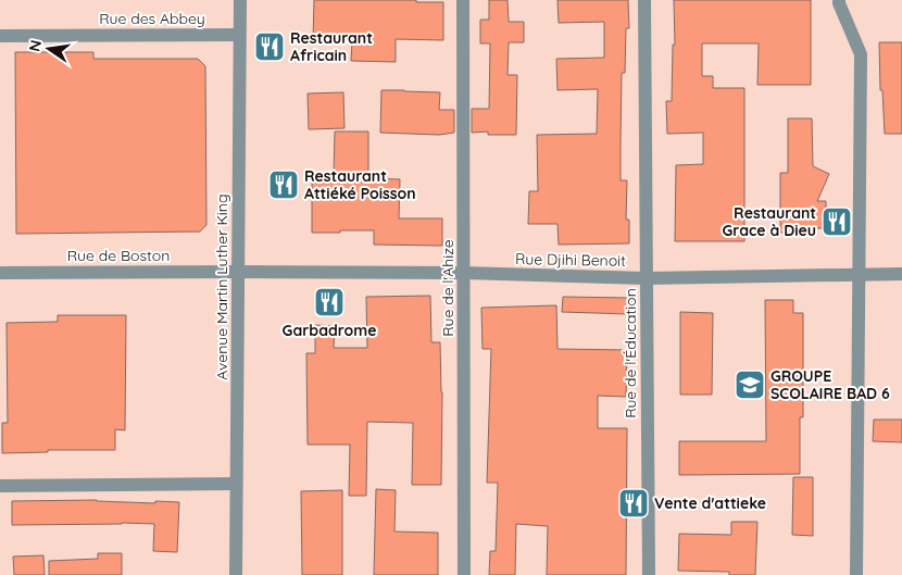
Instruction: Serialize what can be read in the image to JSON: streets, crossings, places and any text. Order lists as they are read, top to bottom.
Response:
{
  "streets": {
    "street": [
      "Rue des Abbey",
      "Rue de Boston",
      "Rue Djihi Benoit",
      "Avenue Martin Luther King",
      "Rue de l'Ahize",
      "Rue de l'Éducation"
    ]
  },
  "crossings": [
    ["Rue des Abbey", "Avenue Martin Luther King"],
    ["Rue de Boston", "Rue Djihi Benoit"],
    ["Rue de Boston", "Avenue Martin Luther King"],
    ["Rue Djihi Benoit", "Avenue Martin Luther King"],
    ["Rue Djihi Benoit", "Rue de l'Ahize"],
    ["Rue Djihi Benoit", "Rue de l'Éducation"]
  ],
  "places": {
    "restaurant": [
      "Restaurant Africain",
      "Restaurant Attiéké Poisson",
      "Restaurant Grace à Dieu",
      "Garbadrome",
      "Vente d'attieke"
    ],
    "school or university": ["GROUPE SCOLAIRE BAD 6"]
  },
  "north": "left"
}
